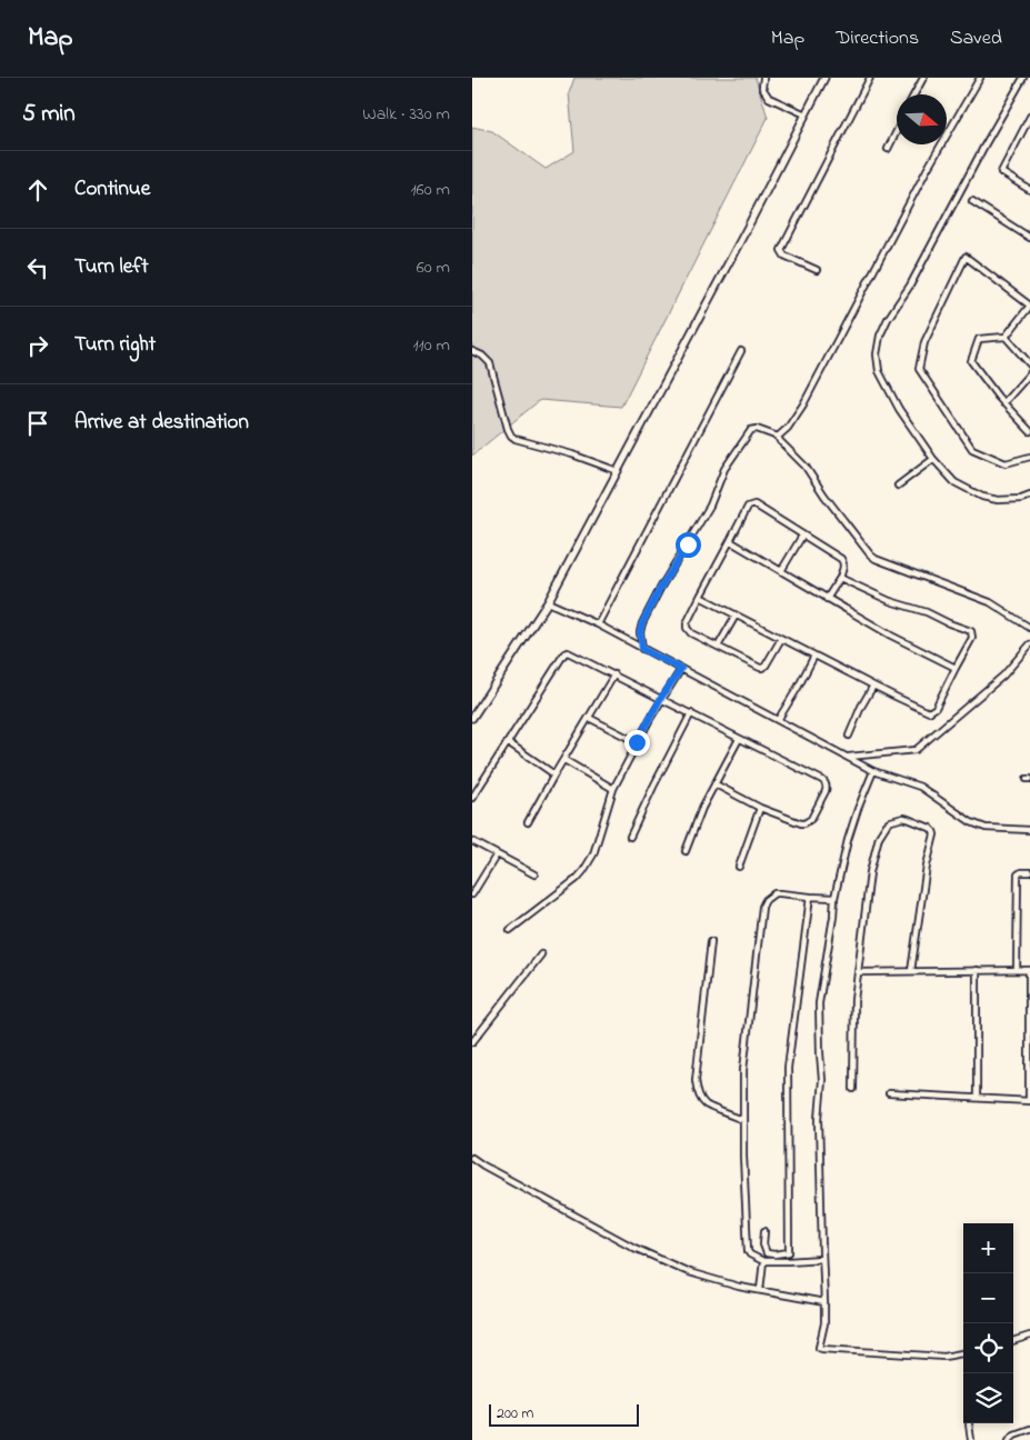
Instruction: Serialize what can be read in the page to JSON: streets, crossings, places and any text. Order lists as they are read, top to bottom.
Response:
{
  "scale_bar": "200 m",
  "north": "right",
  "page": {
    "header": "Map",
    "nav": ["Map", "Directions", "Saved"],
    "heading": ["5 min", "Walk · 330 m"],
    "list": [
      ["Continue", "160 m"],
      ["Turn left", "60 m"],
      ["Turn right", "110 m"],
      "Arrive at destination"
    ],
    "map_buttons": ["+", "−"],
    "scale": "200 m"
  }
}
